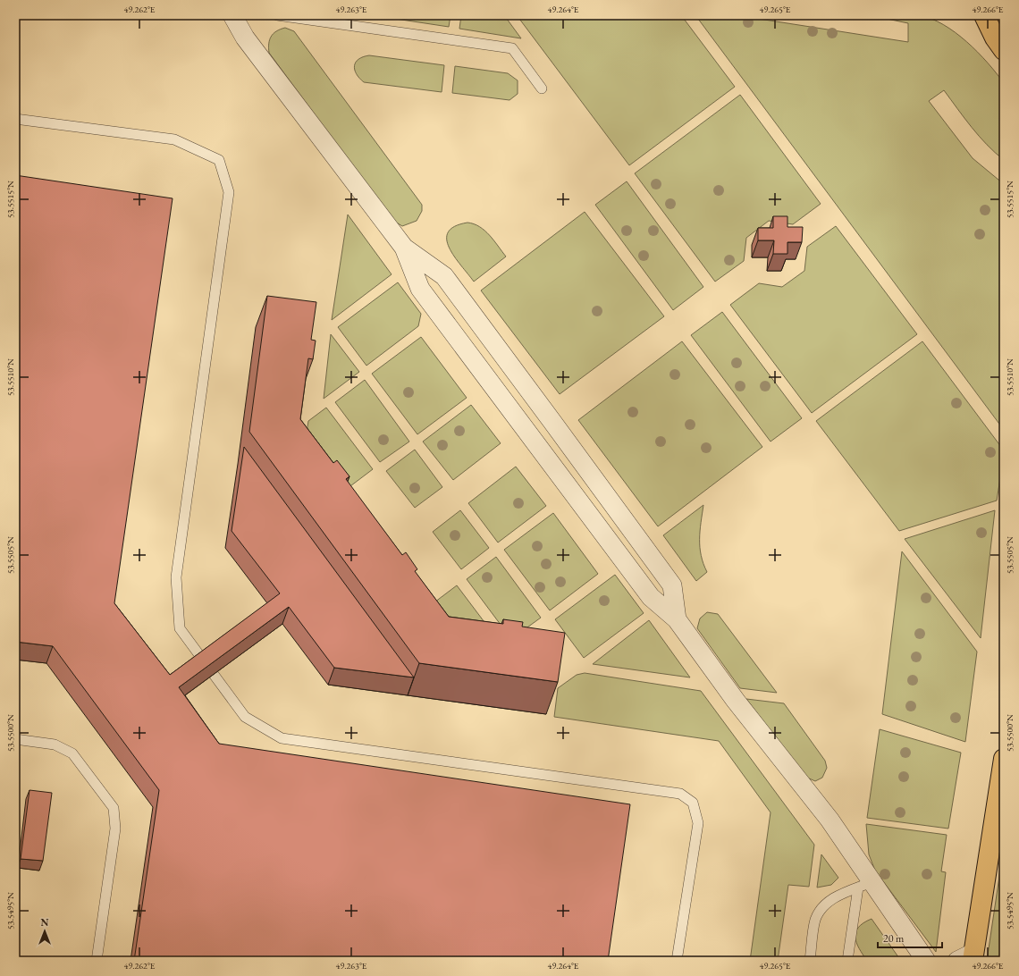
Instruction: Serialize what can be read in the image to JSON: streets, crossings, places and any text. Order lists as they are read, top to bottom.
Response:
{
  "scale_bar": "20 m",
  "north": "top",
  "coordinates": [
    "49.262°E",
    "49.263°E",
    "49.264°E",
    "49.265°E",
    "49.266°E",
    "53.5515°N",
    "53.5510°N",
    "53.5505°N",
    "53.5500°N",
    "53.5495°N"
  ]
}
